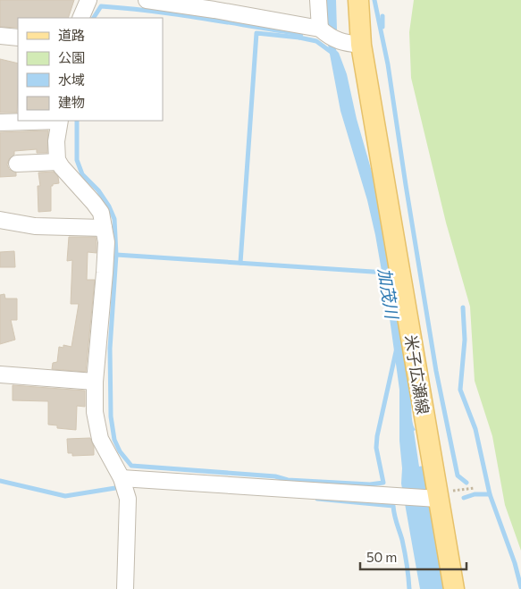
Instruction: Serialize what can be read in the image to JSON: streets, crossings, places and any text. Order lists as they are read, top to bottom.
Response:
{
  "streets": {
    "main road": ["米子広瀬線"]
  },
  "water": ["加茂川"],
  "legend": [
    "道路",
    "公園",
    "水域",
    "建物"
  ],
  "scale_bar": "50 m"
}
